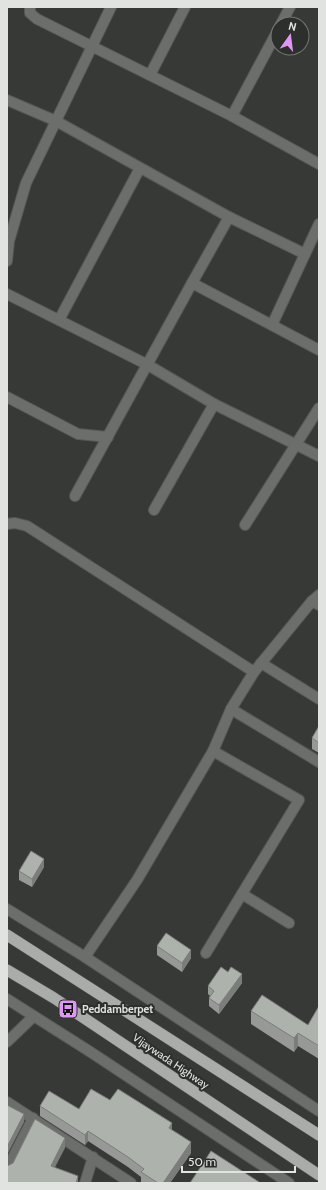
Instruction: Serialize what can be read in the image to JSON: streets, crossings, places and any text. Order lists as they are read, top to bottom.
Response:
{
  "streets": {
    "highway": ["Vijaywada Highway"]
  },
  "places": {
    "bus stop": ["Peddamberpet"]
  },
  "scale_bar": "50 m",
  "north": "top"
}
